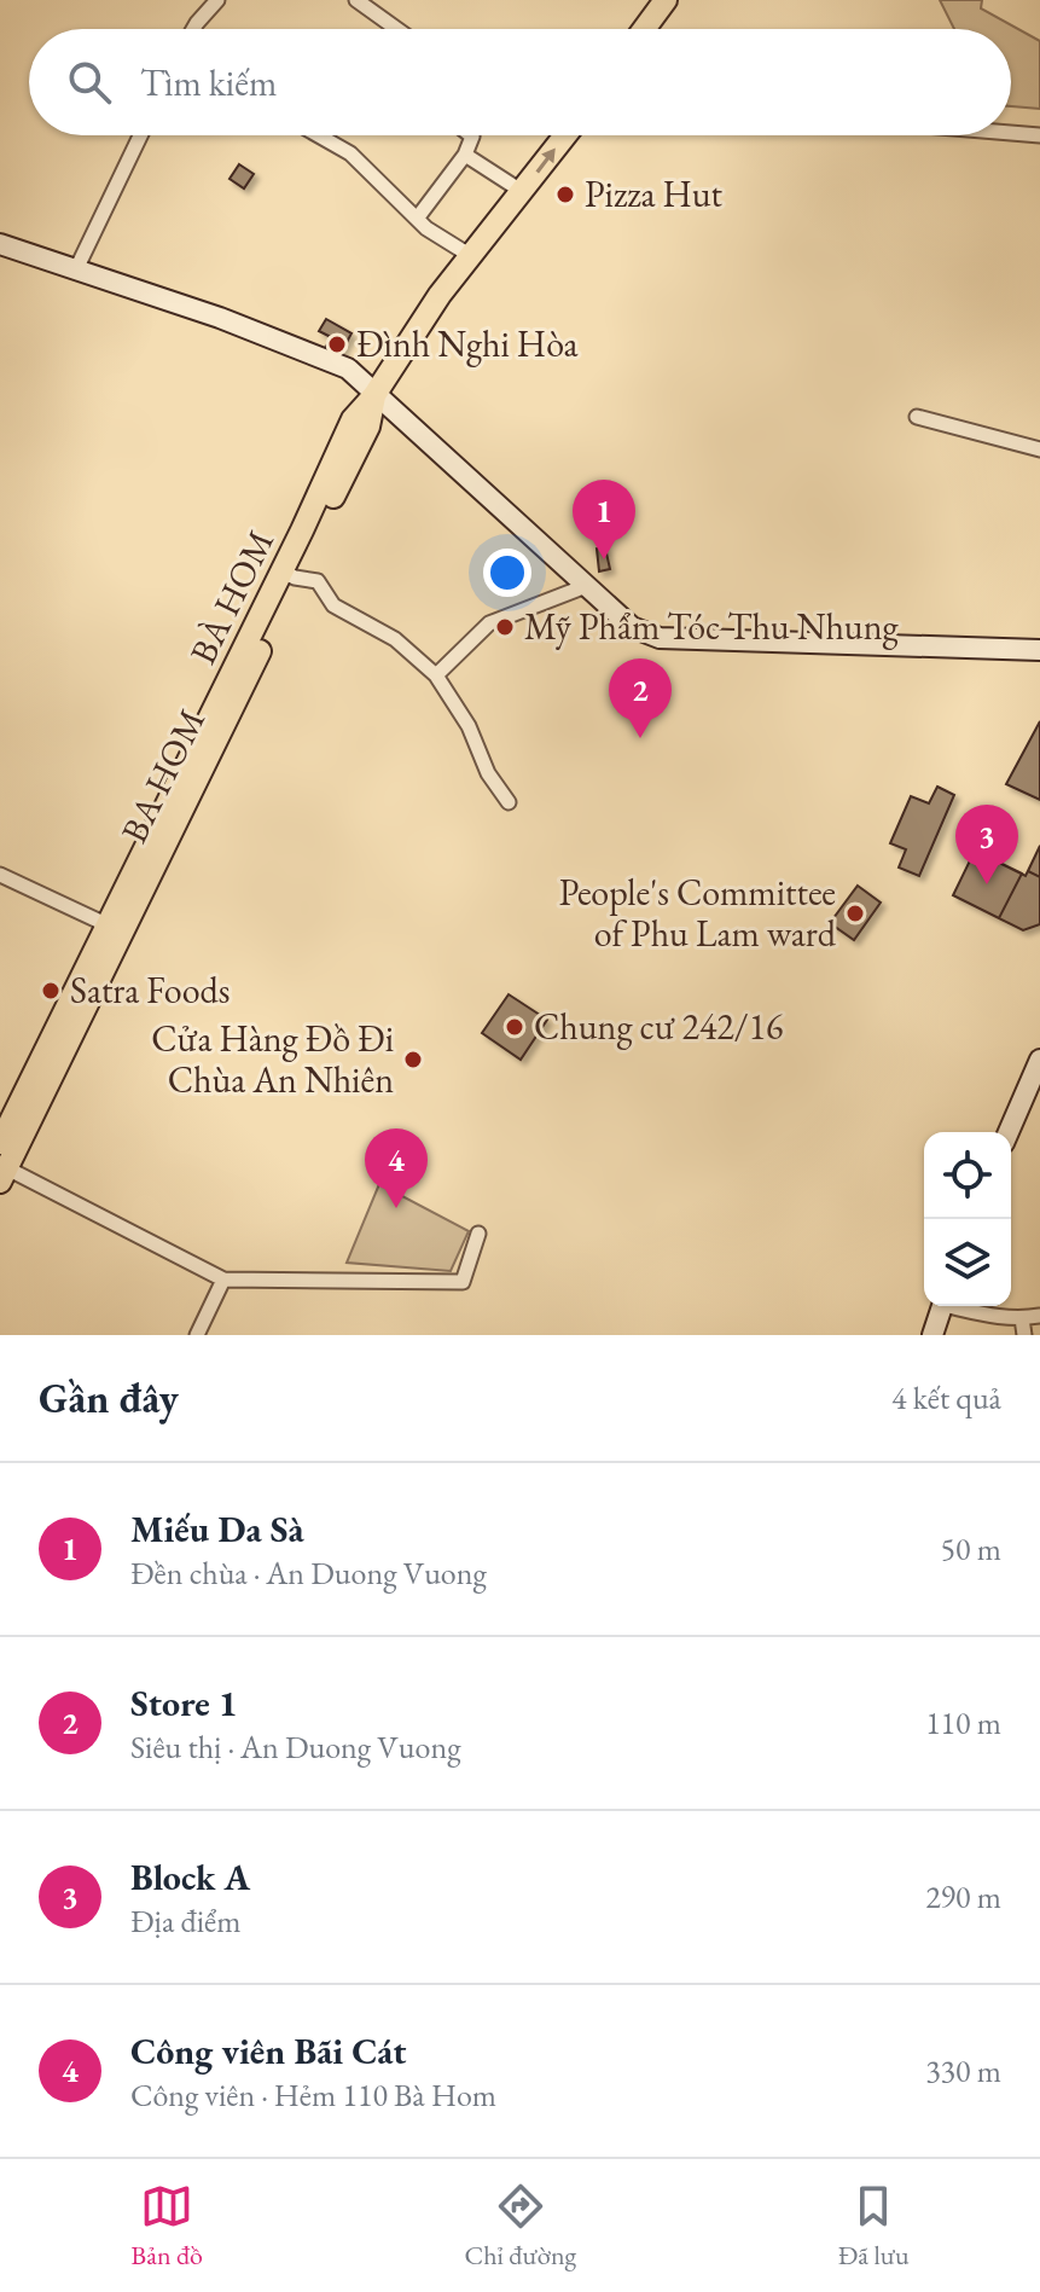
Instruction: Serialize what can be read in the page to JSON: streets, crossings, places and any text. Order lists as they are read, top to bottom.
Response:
{
  "streets": {
    "main road": ["BA HOM"]
  },
  "places": [
    "Pizza Hut",
    "Đình Nghi Hòa",
    "Mỹ Phẩm Tóc Thu Nhung",
    "People's Committee of Phu Lam ward",
    "Satra Foods",
    "Chung cư 242/16",
    "Cửa Hàng Đồ Đi Chùa An Nhiên"
  ],
  "page": {
    "search": "Tìm kiếm",
    "pins": [
      "1",
      "2",
      "3",
      "4"
    ],
    "heading": ["Gần đây", "4 kết quả"],
    "list": [
      {
        "mark": "1",
        "name": "Miếu Da Sà",
        "note": "Đền chùa · An Duong Vuong",
        "value": "50 m"
      },
      {
        "mark": "2",
        "name": "Store 1",
        "note": "Siêu thị · An Duong Vuong",
        "value": "110 m"
      },
      {
        "mark": "3",
        "name": "Block A",
        "note": "Địa điểm",
        "value": "290 m"
      },
      {
        "mark": "4",
        "name": "Công viên Bãi Cát",
        "note": "Công viên · Hẻm 110 Bà Hom",
        "value": "330 m"
      }
    ],
    "nav": ["Bản đồ", "Chỉ đường", "Đã lưu"]
  }
}
